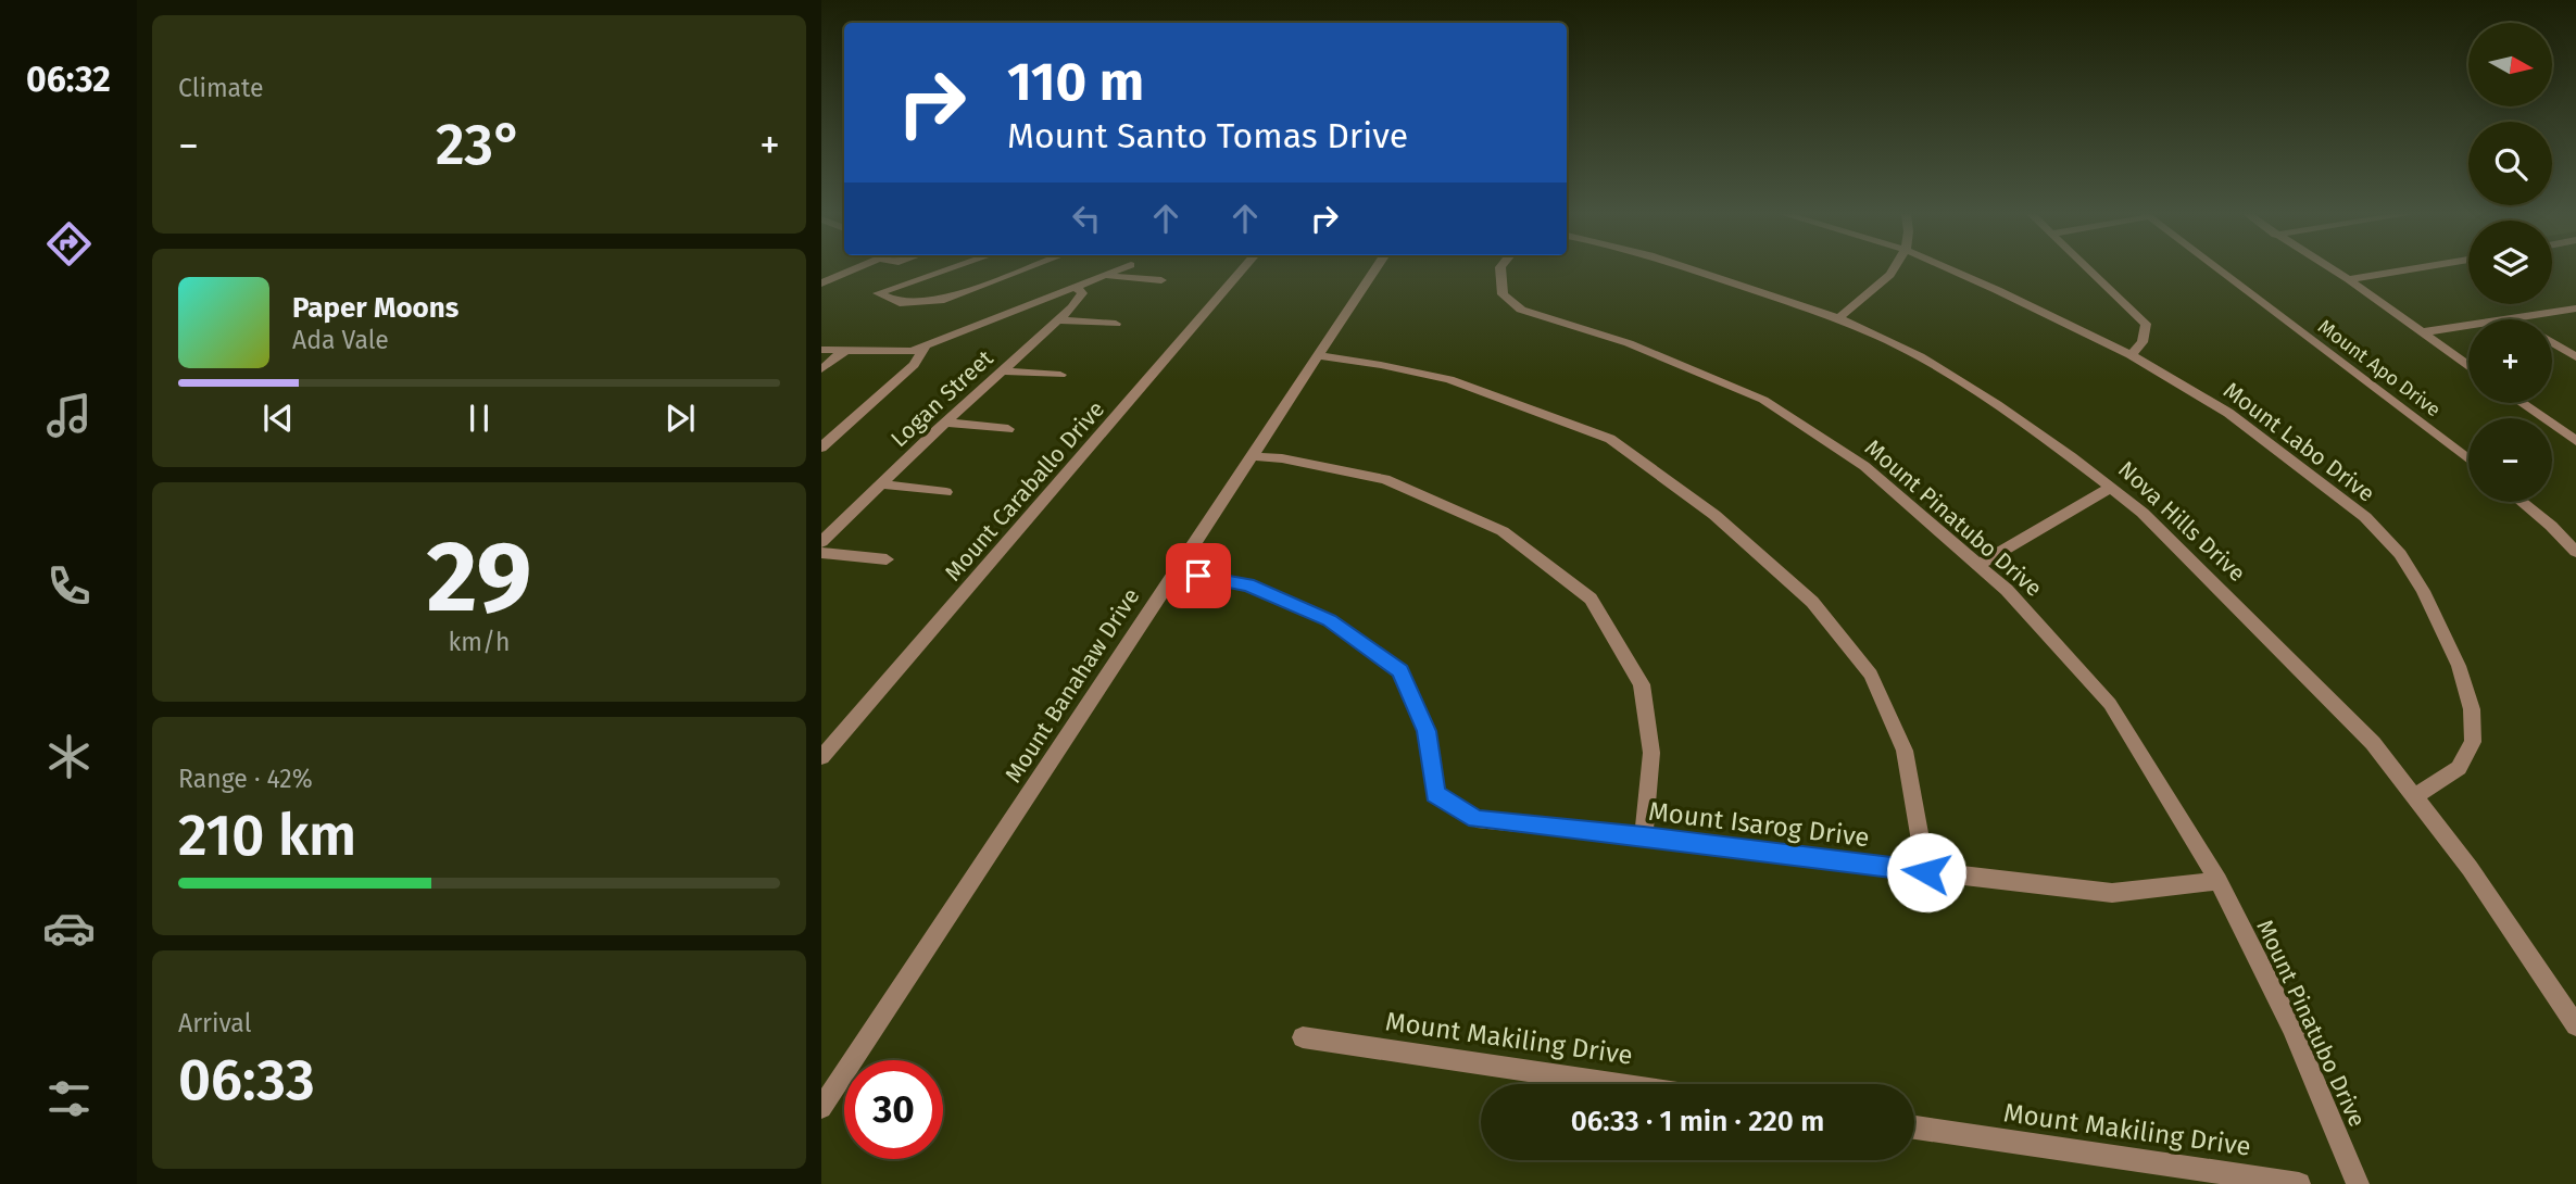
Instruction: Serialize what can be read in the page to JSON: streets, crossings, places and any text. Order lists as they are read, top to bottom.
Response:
{
  "streets": {
    "street": [
      "Mount Apo Drive",
      "Logan Street",
      "Mount Labo Drive",
      "Mount Caraballo Drive",
      "Mount Pinatubo Drive",
      "Nova Hills Drive",
      "Mount Banahaw Drive",
      "Mount Isarog Drive",
      "Mount Makiling Drive"
    ]
  },
  "crossings": [
    ["Mount Labo Drive", "Nova Hills Drive"],
    ["Mount Pinatubo Drive", "Mount Isarog Drive"],
    ["Mount Banahaw Drive", "Mount Isarog Drive"]
  ],
  "north": "right",
  "page": {
    "tabs": "06:32",
    "tile": [
      "Climate",
      ["29", "km/h"],
      ["Range · 42%", "210 km"],
      ["Arrival", "06:33"]
    ],
    "map_buttons": ["+", "−"],
    "turn": ["110 m", "Mount Santo Tomas Drive"],
    "heat": ["−", "23°", "+"],
    "song": ["Paper Moons", "Ada Vale"],
    "limit": "30",
    "trip": "06:33 · 1 min · 220 m"
  }
}
